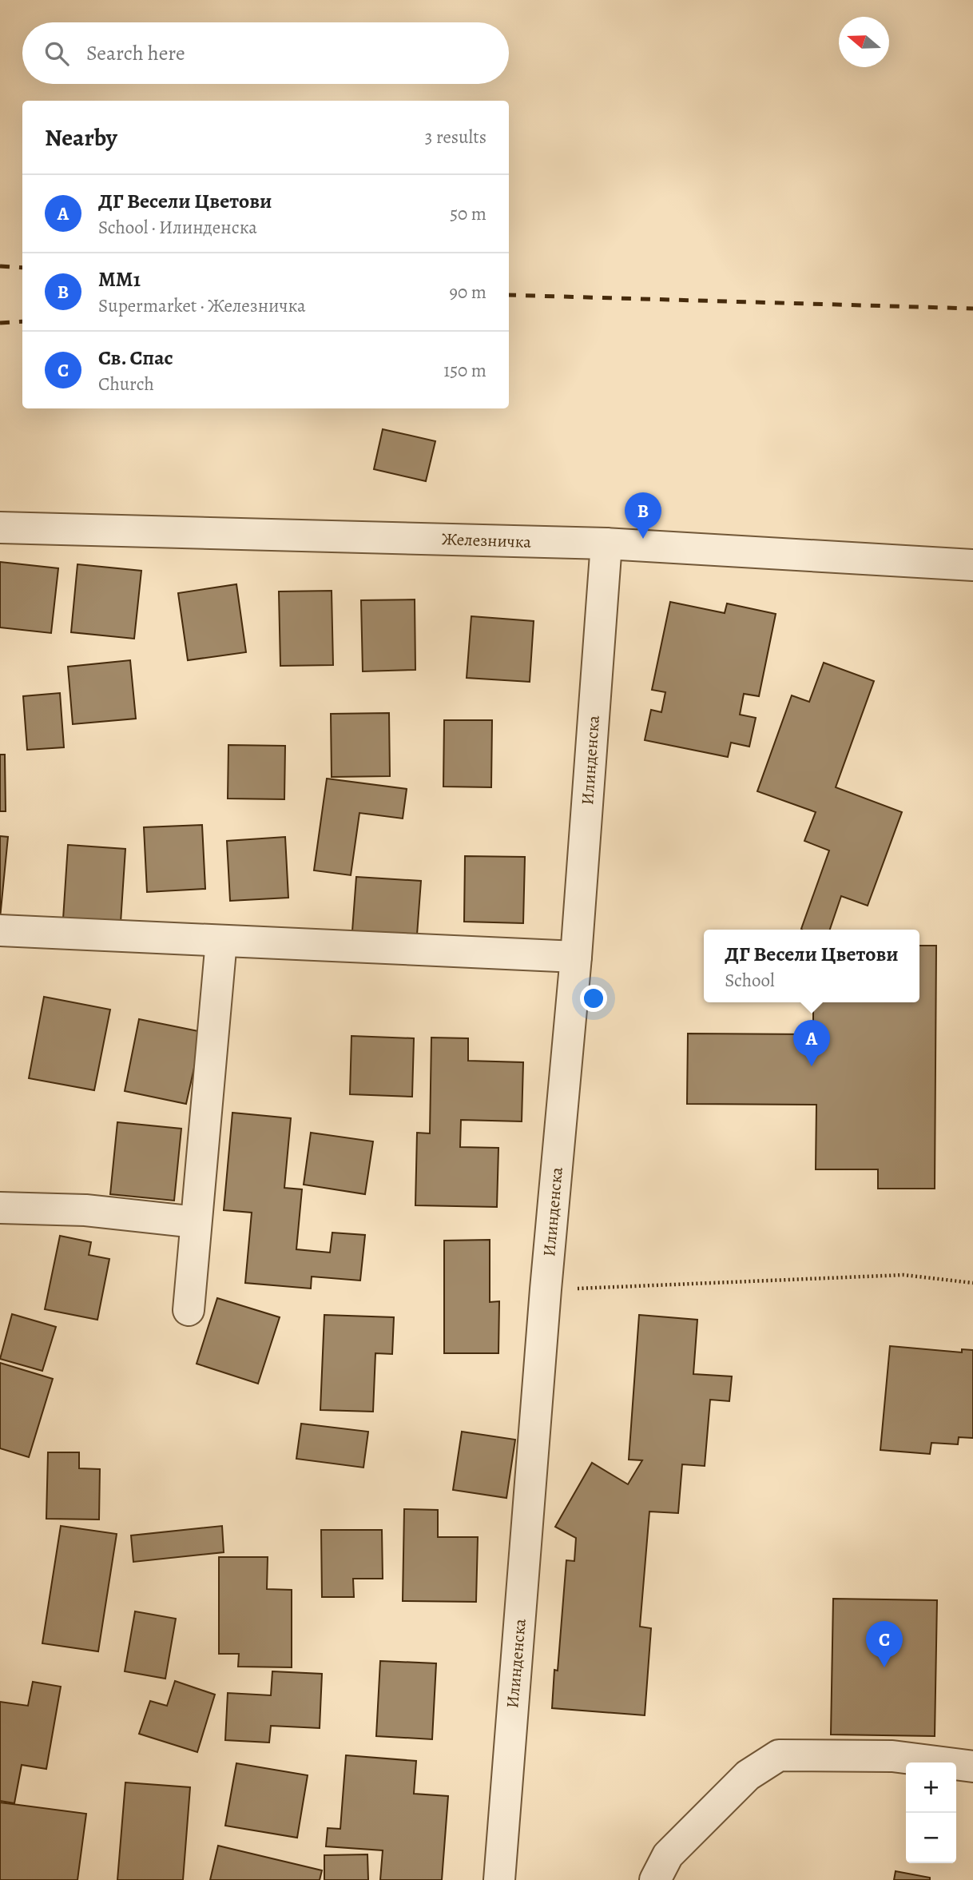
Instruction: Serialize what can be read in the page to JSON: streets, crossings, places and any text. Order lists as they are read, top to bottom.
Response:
{
  "streets": {
    "street": ["Железничка", "Илинденска"]
  },
  "crossings": [
    ["Железничка", "Илинденска"]
  ],
  "north": "left",
  "page": {
    "search": "Search here",
    "heading": ["Nearby", "3 results"],
    "list": [
      {
        "mark": "A",
        "name": "ДГ Весели Цветови",
        "note": "School · Илинденска",
        "value": "50 m"
      },
      {
        "mark": "B",
        "name": "MM1",
        "note": "Supermarket · Железничка",
        "value": "90 m"
      },
      {
        "mark": "C",
        "name": "Св. Спас",
        "note": "Church",
        "value": "150 m"
      }
    ],
    "pins": ["B", "A", "C"],
    "popup": ["ДГ Весели Цветови", "School"],
    "map_buttons": ["+", "−"]
  }
}
